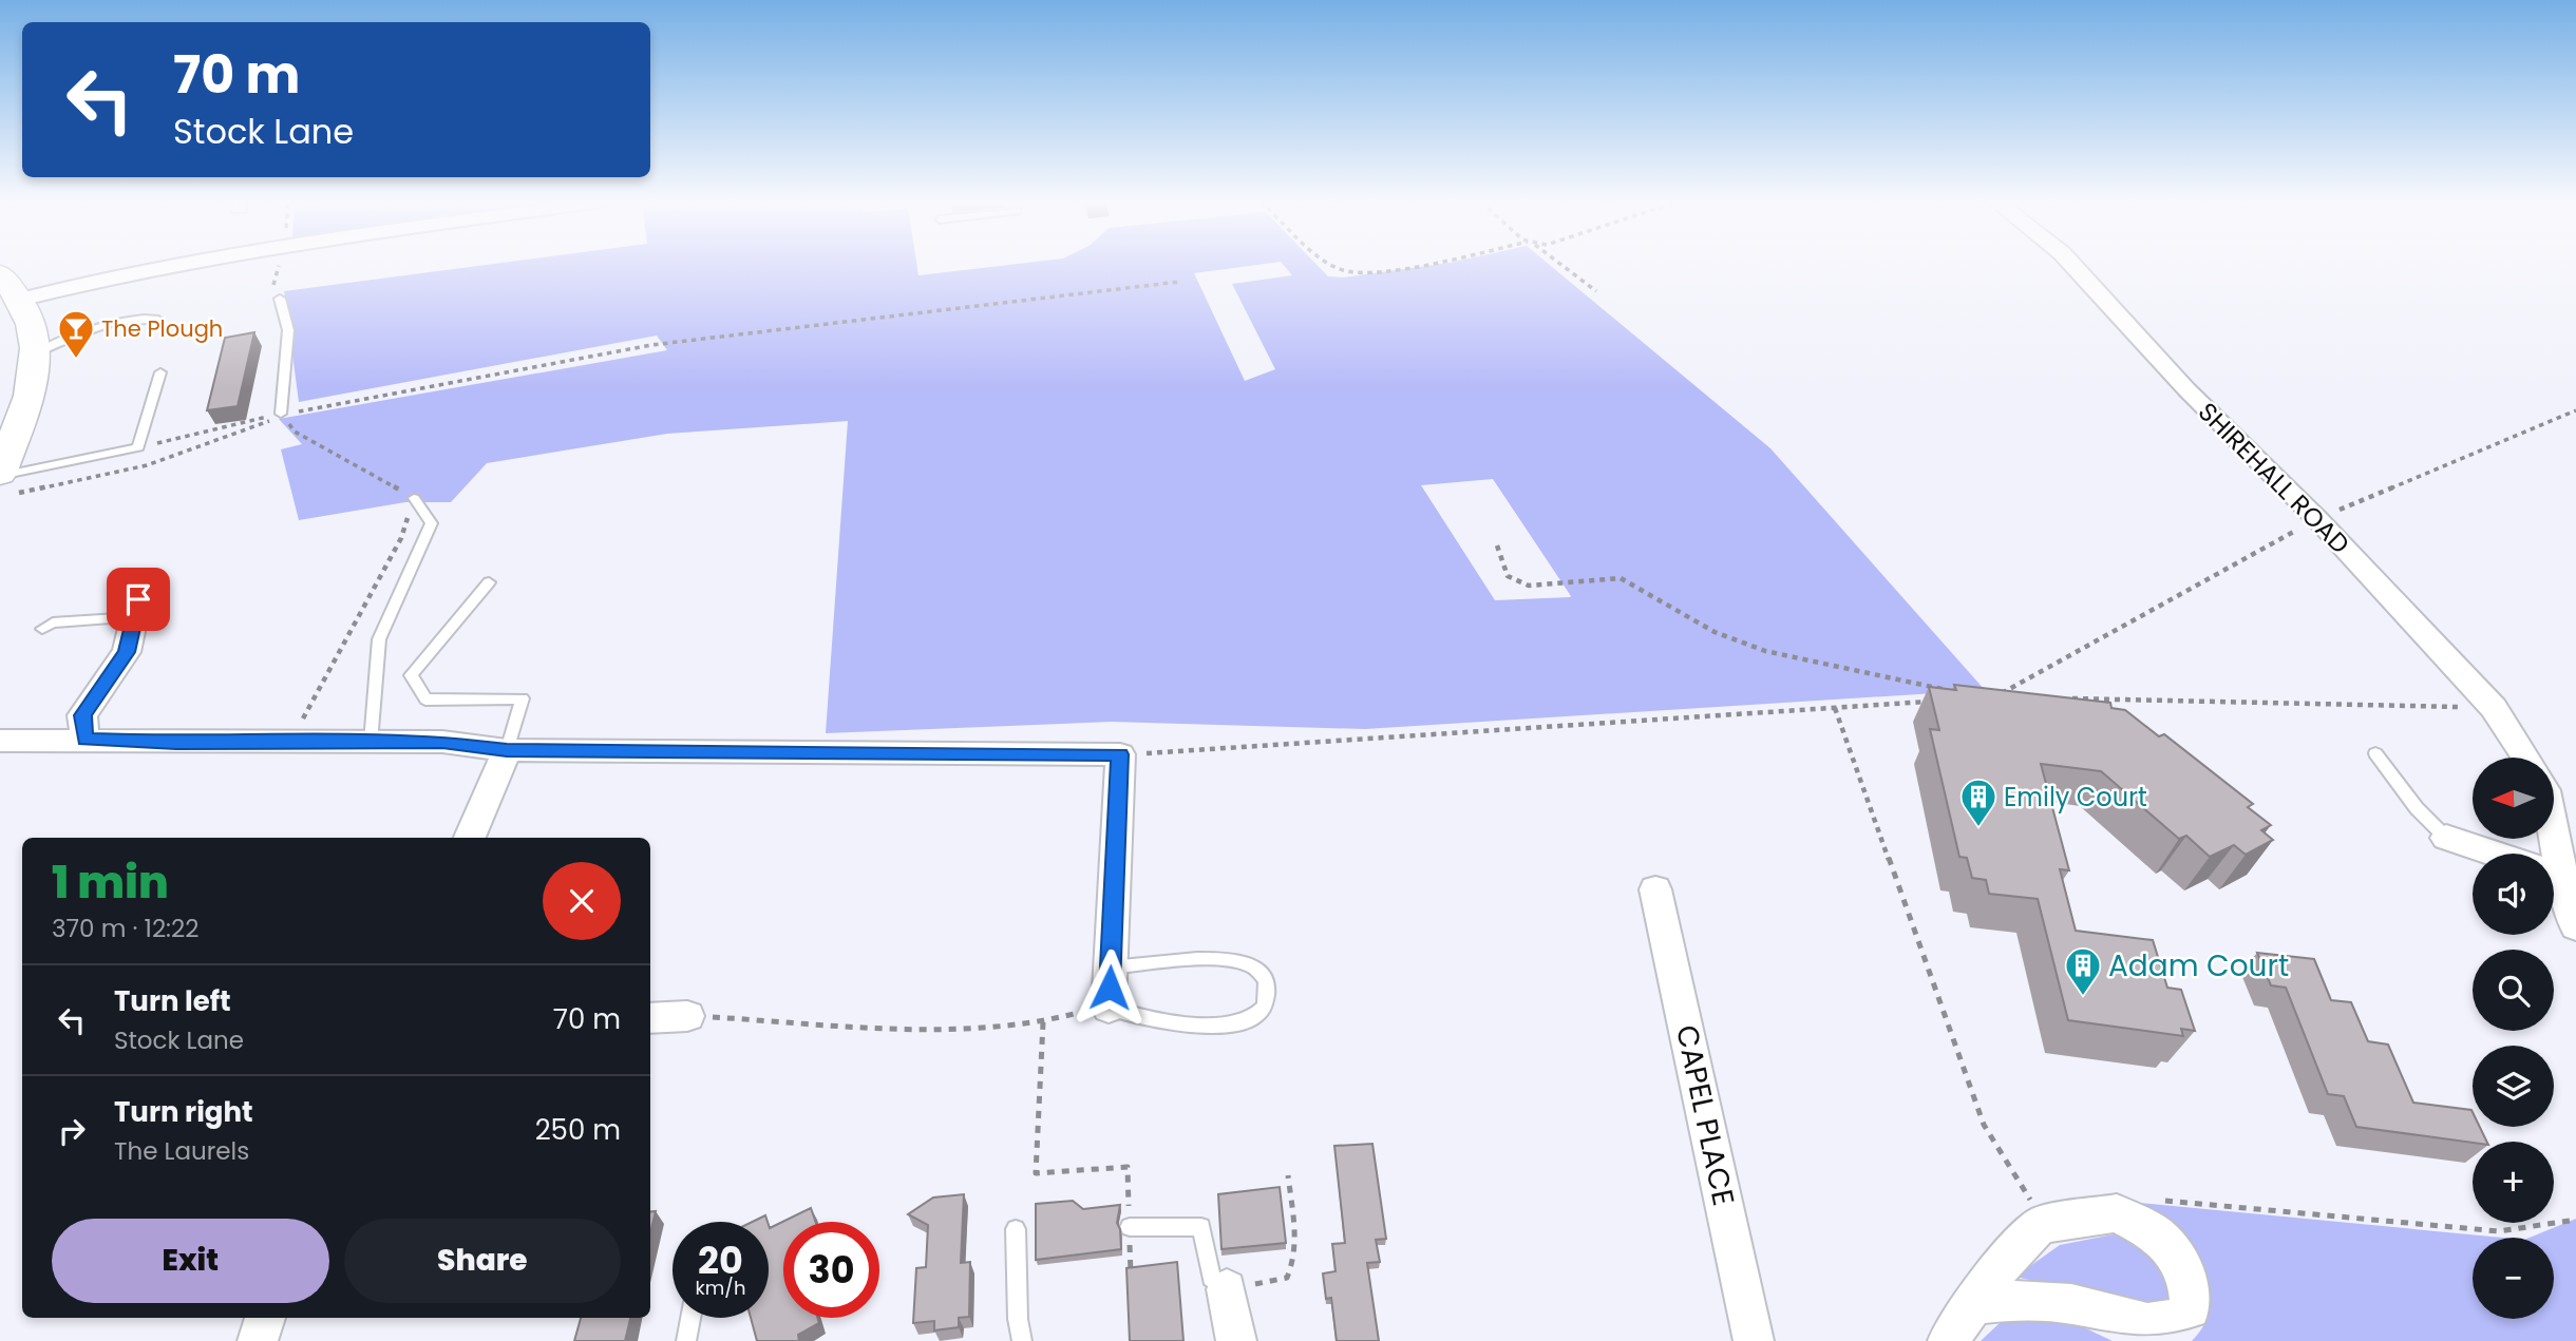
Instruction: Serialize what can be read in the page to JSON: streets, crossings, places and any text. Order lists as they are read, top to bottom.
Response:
{
  "streets": {
    "street": ["SHIREHALL ROAD", "CAPEL PLACE"]
  },
  "places": {
    "bar": ["The Plough"],
    "building": ["Emily Court", "Adam Court"]
  },
  "north": "left",
  "page": {
    "turn": ["70 m", "Stock Lane"],
    "map_buttons": ["+", "−"],
    "heading": ["1 min", "370 m · 12:22"],
    "list": [
      {
        "name": "Turn left",
        "note": "Stock Lane",
        "value": "70 m"
      },
      {
        "name": "Turn right",
        "note": "The Laurels",
        "value": "250 m"
      }
    ],
    "buttons": ["Exit", "Share"],
    "speed": "20 km/h",
    "limit": "30"
  }
}
